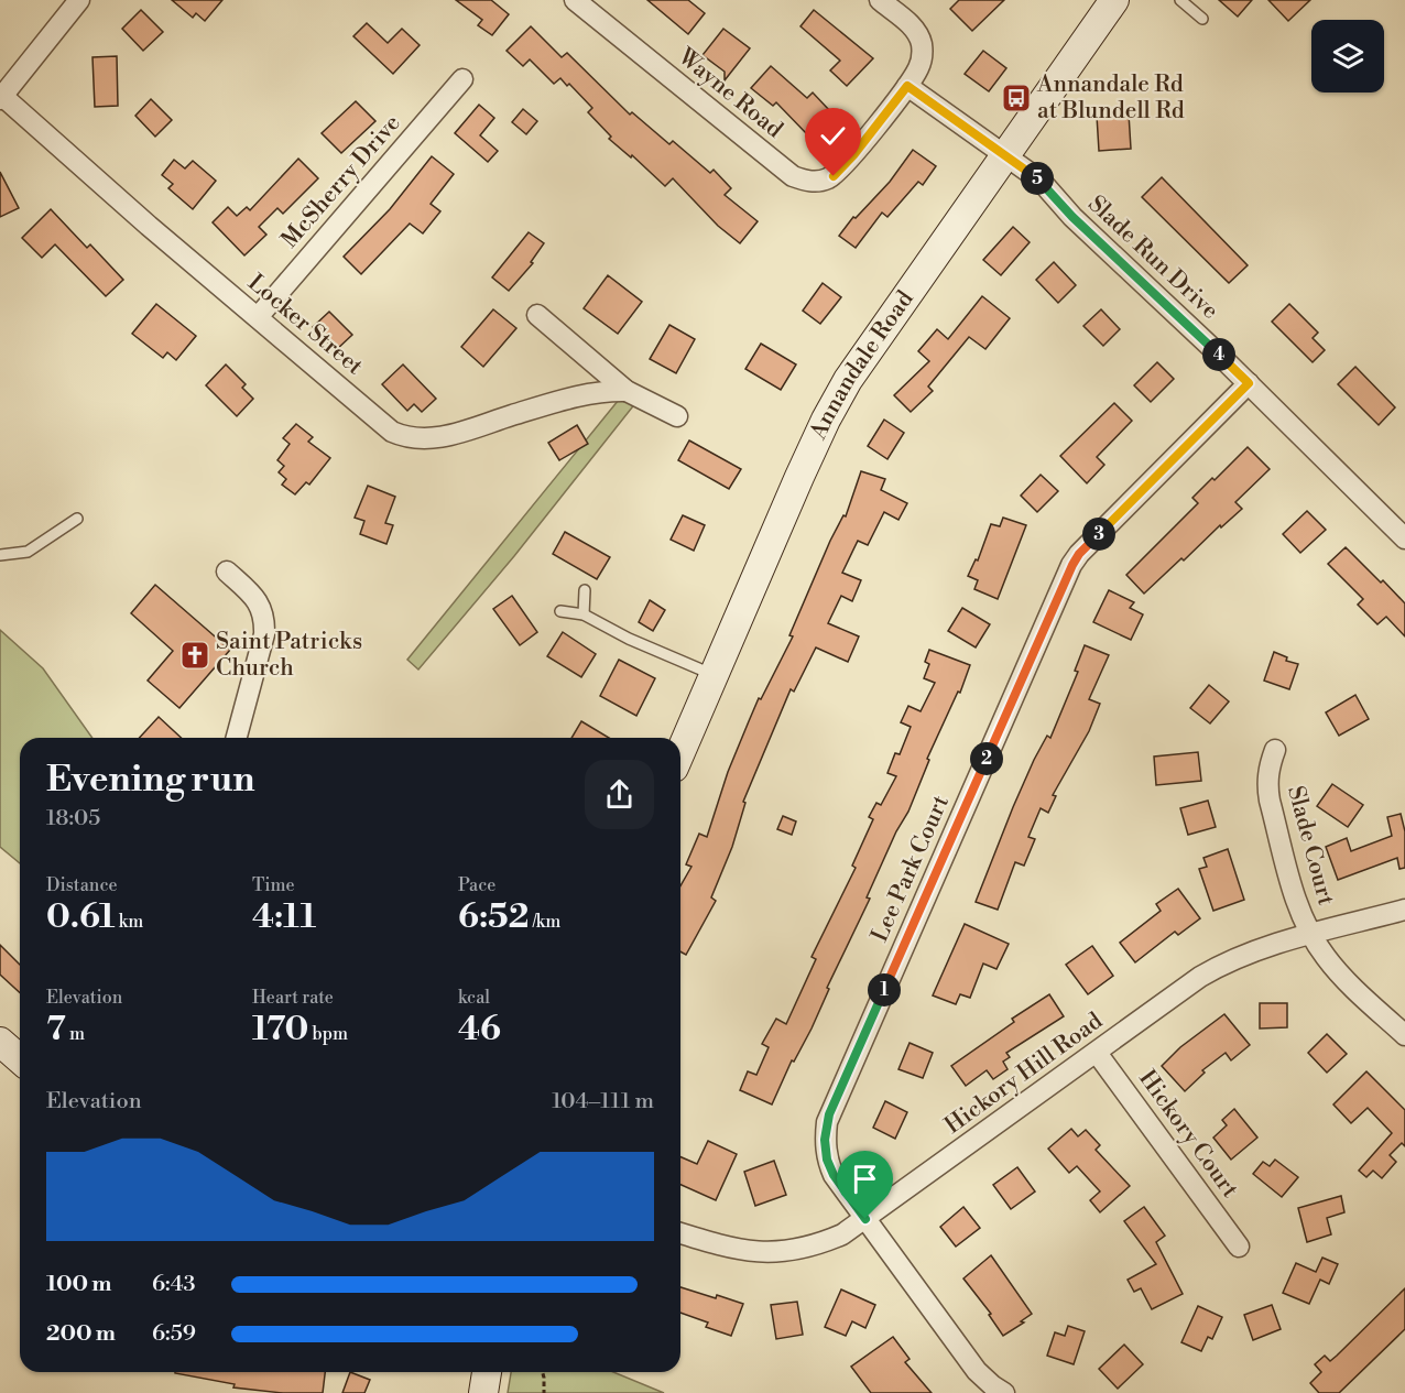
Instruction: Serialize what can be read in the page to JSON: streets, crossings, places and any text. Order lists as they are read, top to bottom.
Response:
{
  "streets": {
    "main road": ["Annandale Road"],
    "street": [
      "Wayne Road",
      "McSherry Drive",
      "Slade Run Drive",
      "Locker Street",
      "Slade Court",
      "Lee Park Court",
      "Hickory Hill Road",
      "Hickory Court"
    ]
  },
  "crossings": [
    ["Wayne Road", "Slade Run Drive"],
    ["McSherry Drive", "Locker Street"],
    ["Slade Run Drive", "Annandale Road"],
    ["Slade Run Drive", "Lee Park Court"],
    ["Slade Court", "Hickory Hill Road"],
    ["Lee Park Court", "Hickory Hill Road"],
    ["Hickory Hill Road", "Hickory Court"]
  ],
  "places": {
    "bus stop": ["Annandale Rd at Blundell Rd"],
    "church": ["Saint Patricks Church"]
  },
  "page": {
    "pins": [
      "5",
      "4",
      "3",
      "2",
      "1"
    ],
    "heading": ["Evening run", "18:05"],
    "stats": [
      ["Distance", "0.61 km"],
      ["Time", "4:11"],
      ["Pace", "6:52 /km"],
      ["Elevation", "7 m"],
      ["Heart rate", "170 bpm"],
      ["kcal", "46"]
    ],
    "chart": ["Elevation", "104–111 m"],
    "list": [
      {
        "name": "100 m",
        "note": "6:43"
      },
      {
        "name": "200 m",
        "note": "6:59"
      }
    ]
  }
}
